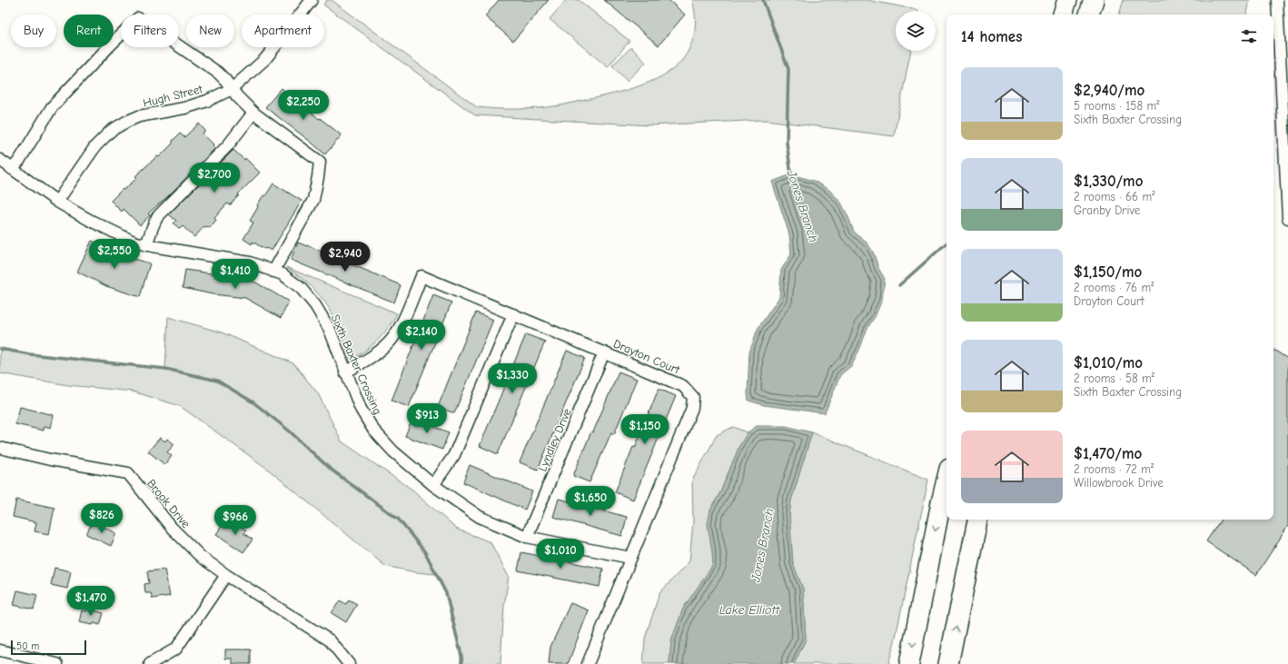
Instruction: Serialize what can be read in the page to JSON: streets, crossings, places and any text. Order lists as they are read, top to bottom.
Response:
{
  "streets": {
    "street": [
      "Hugh Street",
      "Drayton Court",
      "Sixth Baxter Crossing",
      "Lyndley Drive",
      "Brook Drive"
    ]
  },
  "crossings": [
    ["Hugh Street", "Sixth Baxter Crossing"],
    ["Drayton Court", "Sixth Baxter Crossing"],
    ["Drayton Court", "Lyndley Drive"],
    ["Sixth Baxter Crossing", "Lyndley Drive"]
  ],
  "water": ["Jones Branch", "Lake Elliott"],
  "scale_bar": "50 m",
  "page": {
    "chip": [
      "Buy",
      "Rent",
      "Filters",
      "New",
      "Apartment"
    ],
    "heading": "14 homes",
    "list": [
      {
        "name": "$2,940/mo",
        "note": "5 rooms · 158 m² · Sixth Baxter Crossing"
      },
      {
        "name": "$1,330/mo",
        "note": "2 rooms · 66 m² · Granby Drive"
      },
      {
        "name": "$1,150/mo",
        "note": "2 rooms · 76 m² · Drayton Court"
      },
      {
        "name": "$1,010/mo",
        "note": "2 rooms · 58 m² · Sixth Baxter Crossing"
      },
      {
        "name": "$1,470/mo",
        "note": "2 rooms · 72 m² · Willowbrook Drive"
      }
    ],
    "price": [
      "$2,250",
      "$2,700",
      "$2,550",
      "$2,940",
      "$1,410",
      "$2,140",
      "$1,330",
      "$913",
      "$1,150",
      "$1,650",
      "$826",
      "$966",
      "$1,010",
      "$1,470"
    ],
    "scale": "50 m"
  }
}
